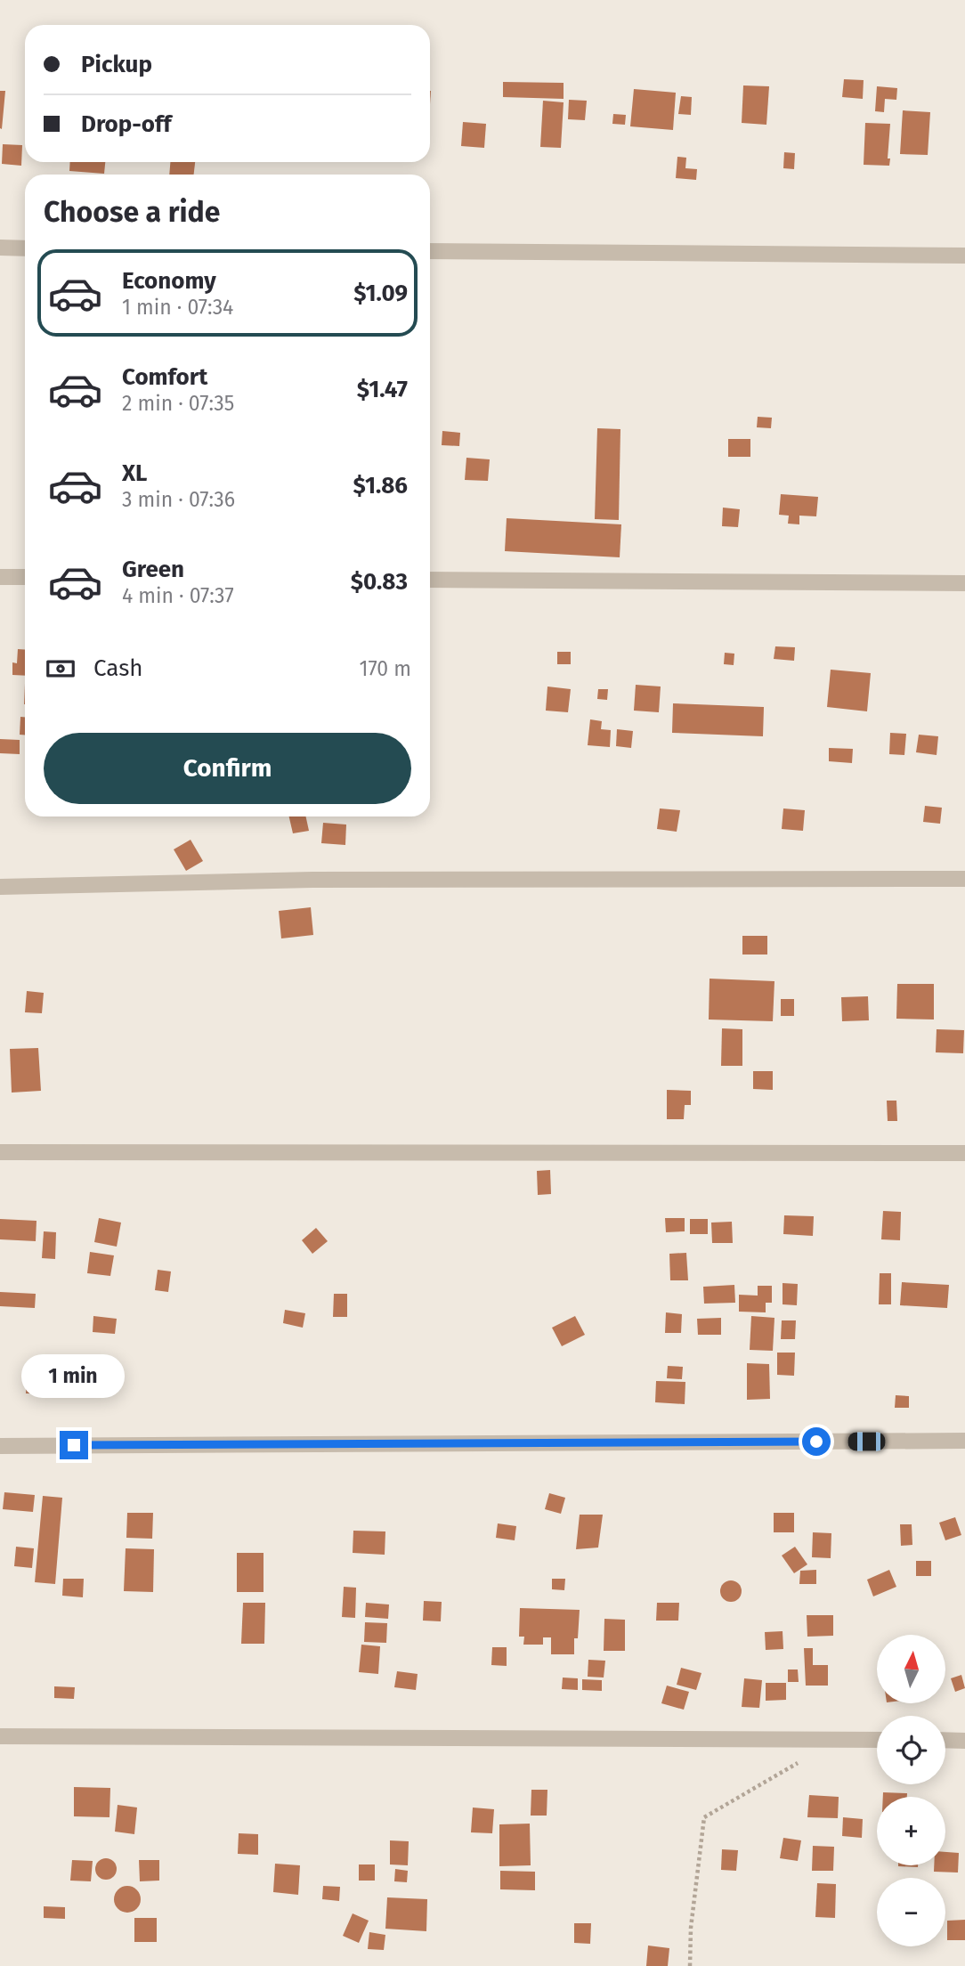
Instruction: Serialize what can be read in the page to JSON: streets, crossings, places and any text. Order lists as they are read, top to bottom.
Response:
{
  "north": "top",
  "page": {
    "banner": ["Pickup", "Drop-off"],
    "heading": "Choose a ride",
    "list": [
      {
        "name": "Economy",
        "note": "1 min · 07:34",
        "value": "$1.09"
      },
      {
        "name": "Comfort",
        "note": "2 min · 07:35",
        "value": "$1.47"
      },
      {
        "name": "XL",
        "note": "3 min · 07:36",
        "value": "$1.86"
      },
      {
        "name": "Green",
        "note": "4 min · 07:37",
        "value": "$0.83"
      }
    ],
    "pay": ["Cash", "170 m"],
    "buttons": "Confirm",
    "bubble": "1 min",
    "map_buttons": ["+", "−"]
  }
}
